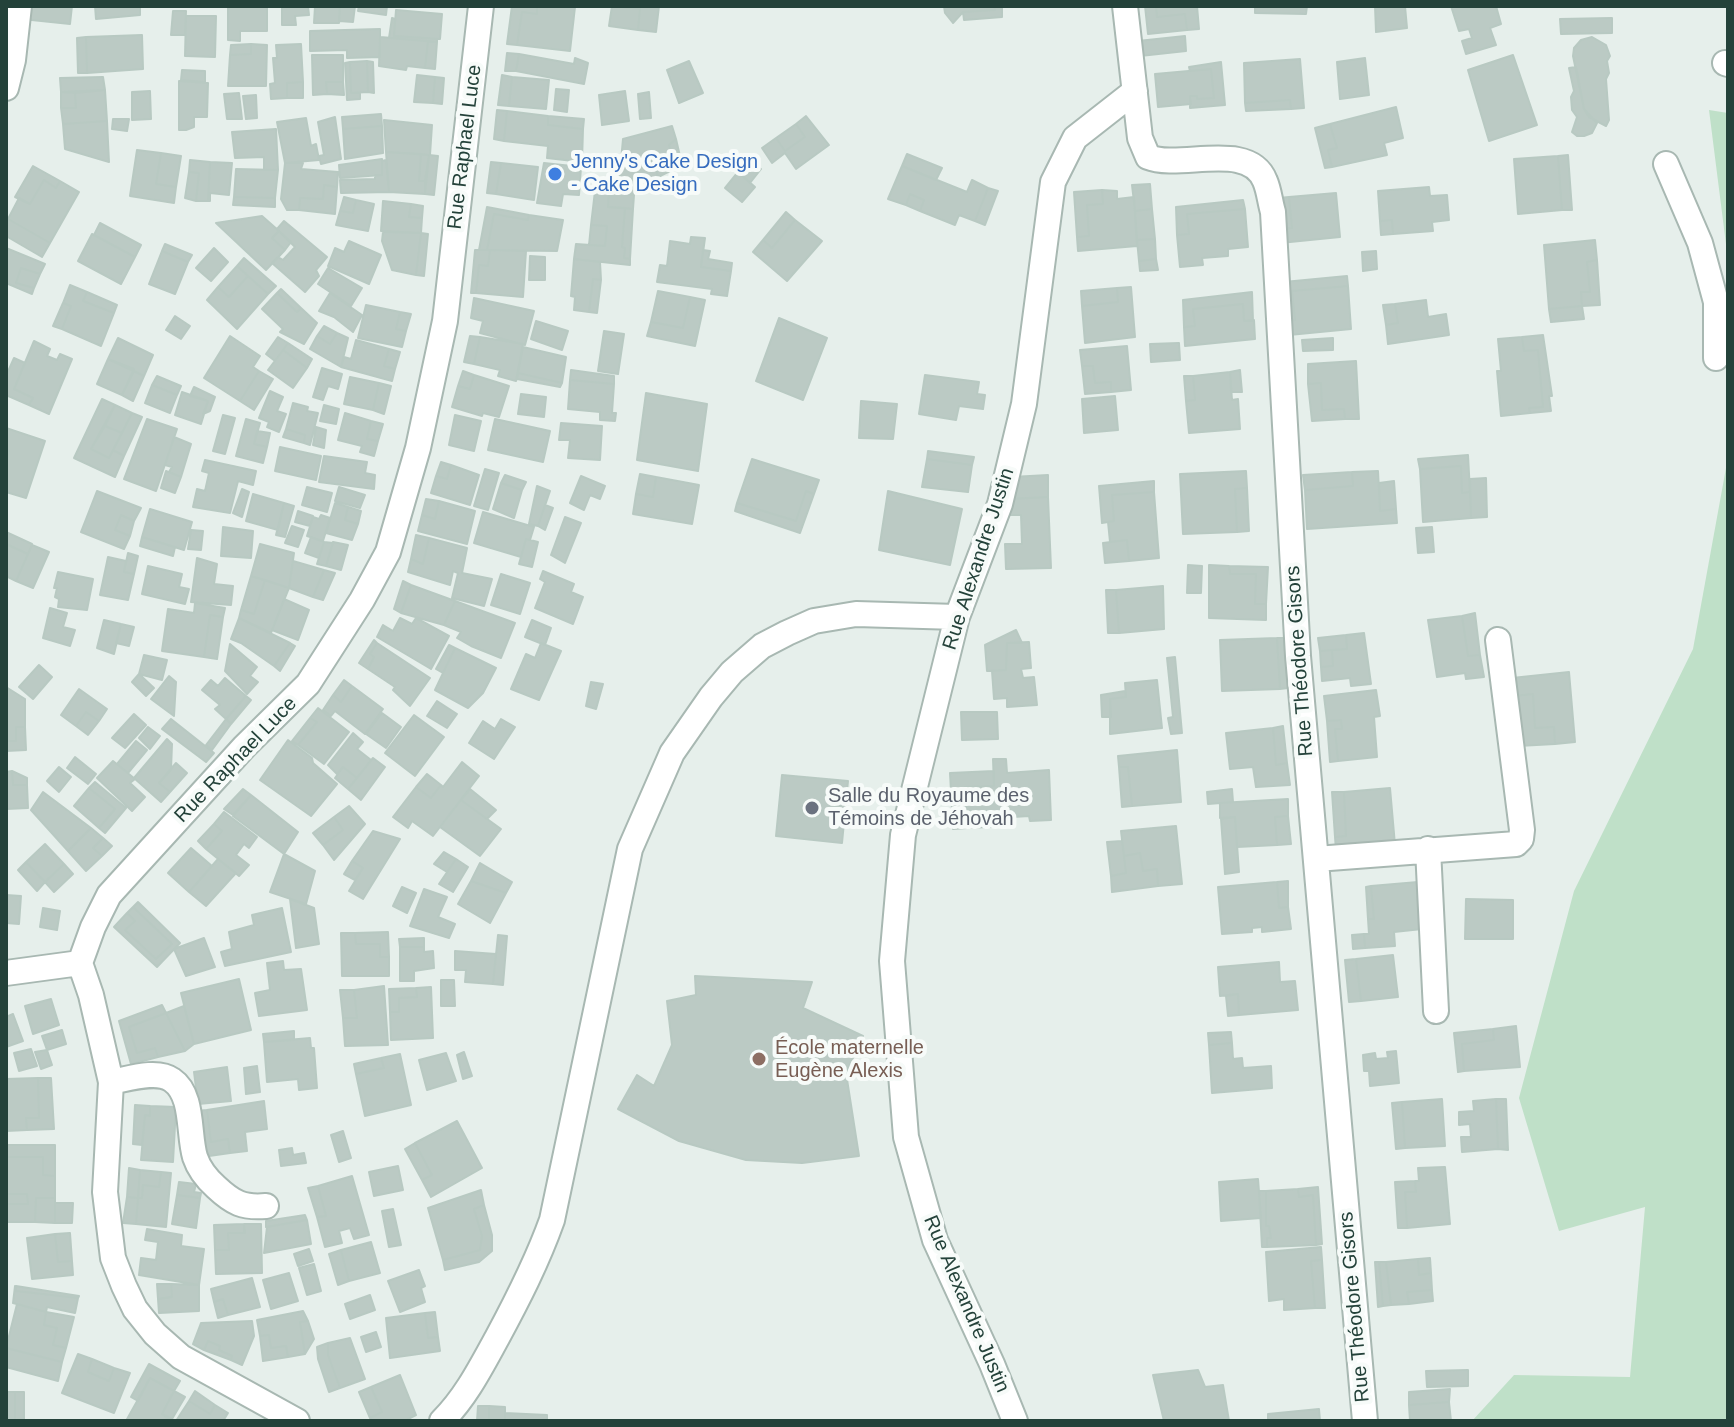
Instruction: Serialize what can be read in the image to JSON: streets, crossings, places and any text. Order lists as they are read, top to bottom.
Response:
{
  "streets": {
    "street": ["Rue Raphael Luce", "Rue Alexandre Justin", "Rue Théodore Gisors"]
  },
  "crossings": [
    ["Rue Alexandre Justin", "Rue Théodore Gisors"]
  ],
  "places": ["Jenny's Cake Design - Cake Design", "Salle du Royaume des Témoins de Jéhovah", "École maternelle Eugène Alexis"]
}
